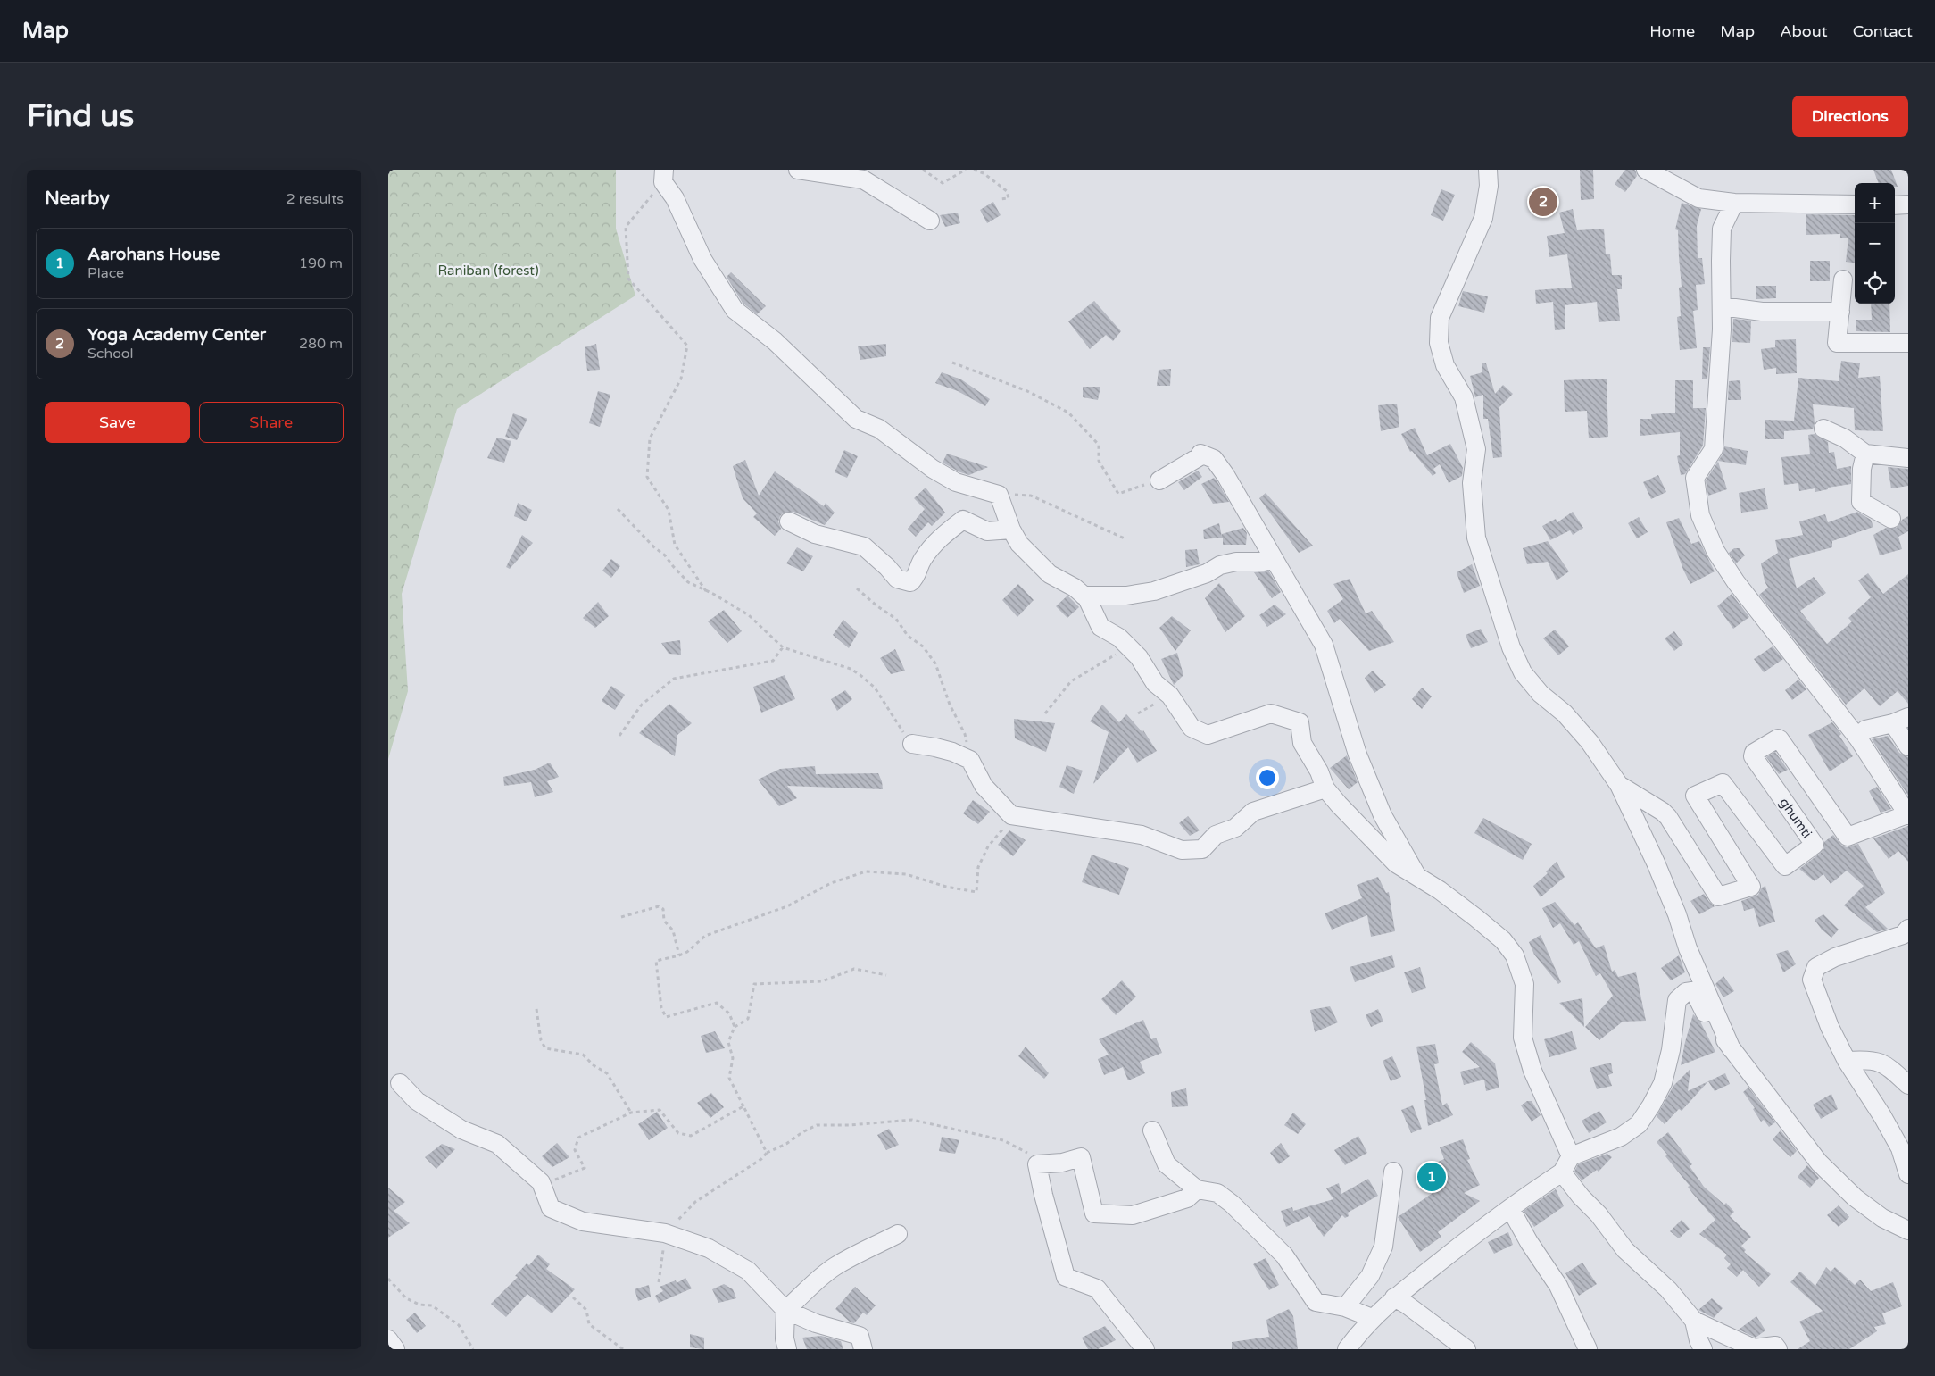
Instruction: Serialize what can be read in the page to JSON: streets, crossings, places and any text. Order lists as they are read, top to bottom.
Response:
{
  "streets": {
    "street": ["ghumti"]
  },
  "parks": ["Raniban (forest)"],
  "page": {
    "header": "Map",
    "nav": [
      "Home",
      "Map",
      "About",
      "Contact"
    ],
    "buttons": [
      "Directions",
      ["Save", "Share"]
    ],
    "title": "Find us",
    "heading": ["Nearby", "2 results"],
    "map_buttons": ["+", "−"],
    "pins": ["2", "1"],
    "list": [
      {
        "mark": "1",
        "name": "Aarohans House",
        "note": "Place",
        "value": "190 m"
      },
      {
        "mark": "2",
        "name": "Yoga Academy Center",
        "note": "School",
        "value": "280 m"
      }
    ]
  }
}
